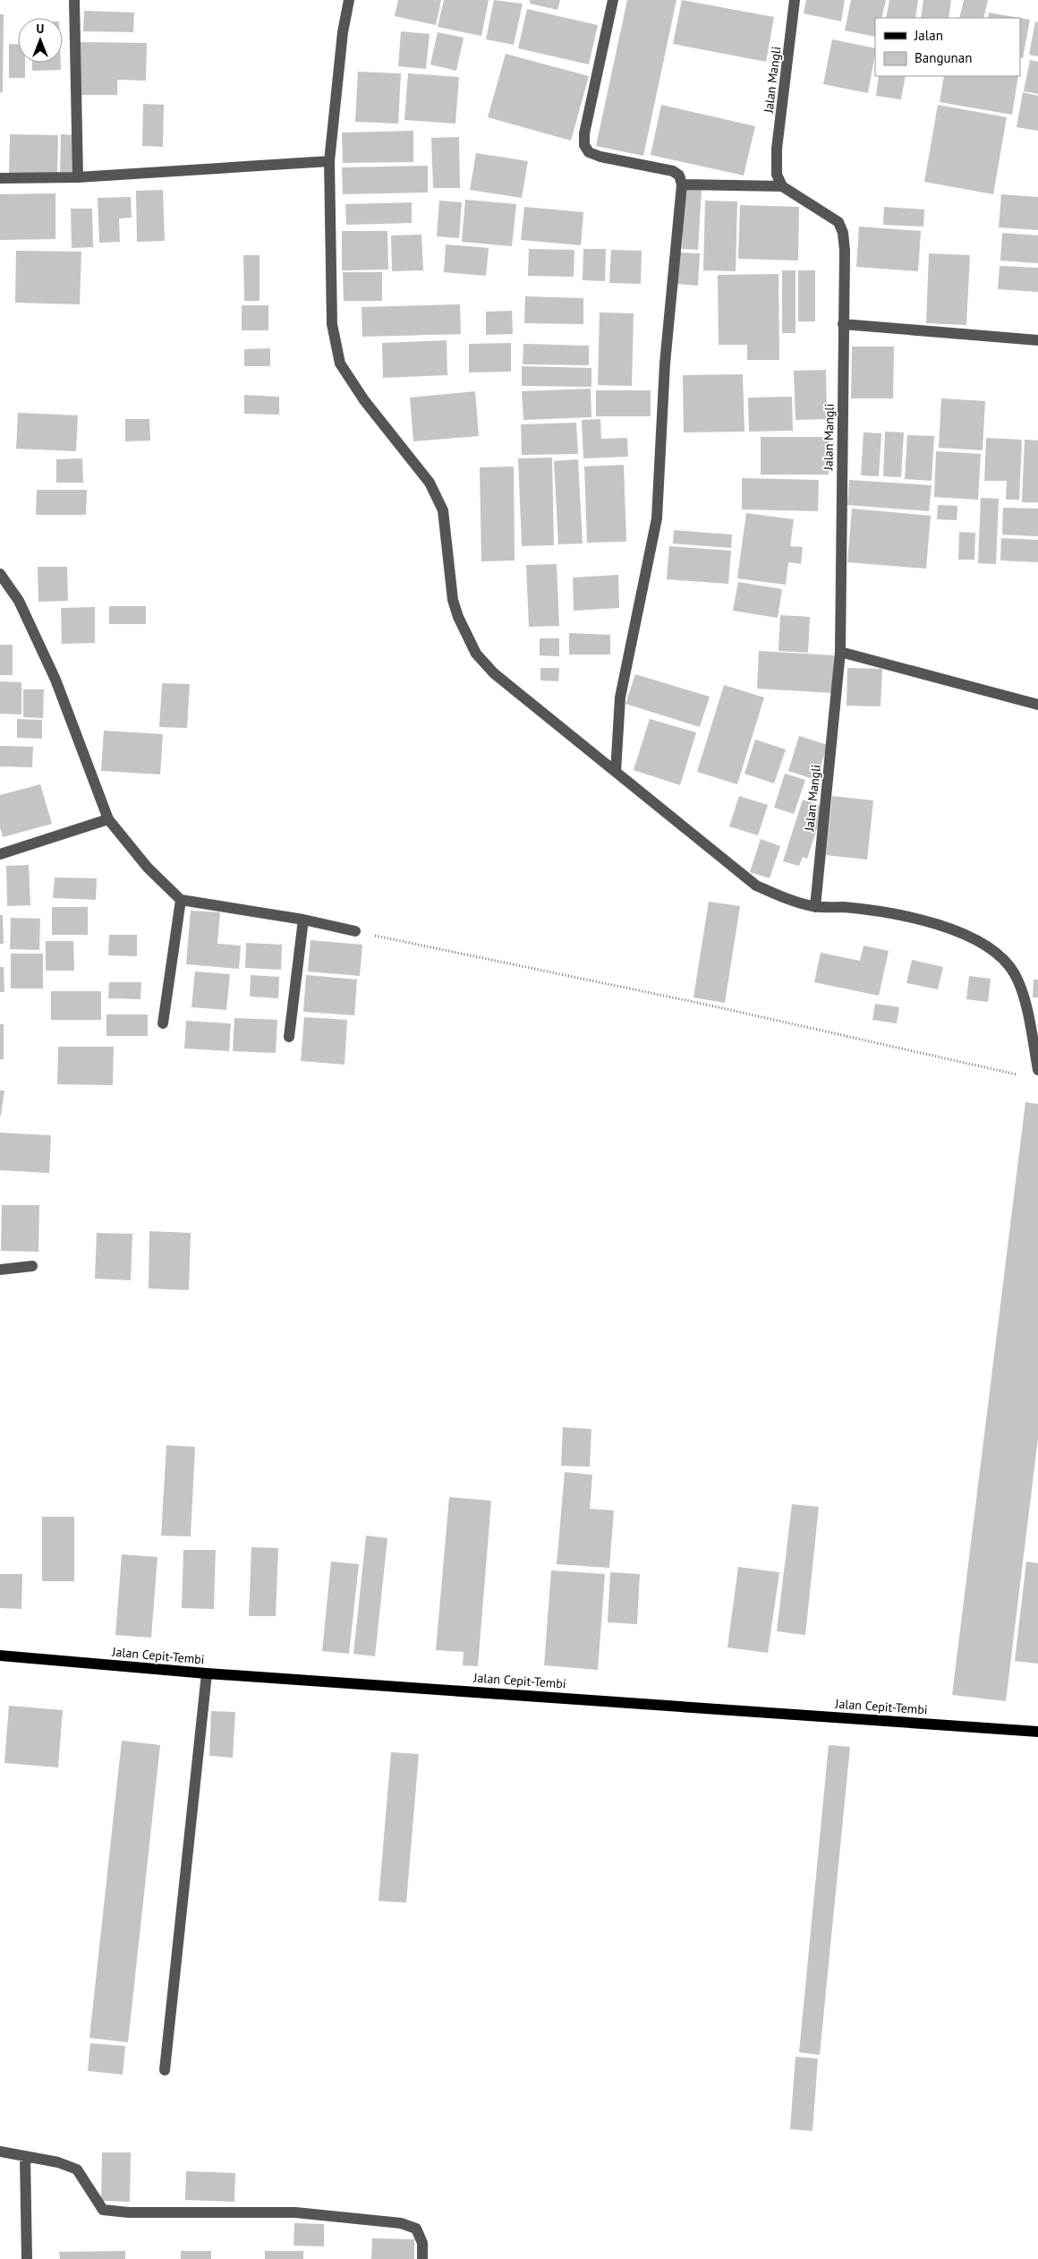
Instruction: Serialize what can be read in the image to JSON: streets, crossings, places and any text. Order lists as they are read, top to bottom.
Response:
{
  "streets": {
    "main road": ["Jalan Cepit-Tembi"],
    "street": ["Jalan Mangli"]
  },
  "legend": ["Jalan", "Bangunan"],
  "north": "top"
}
